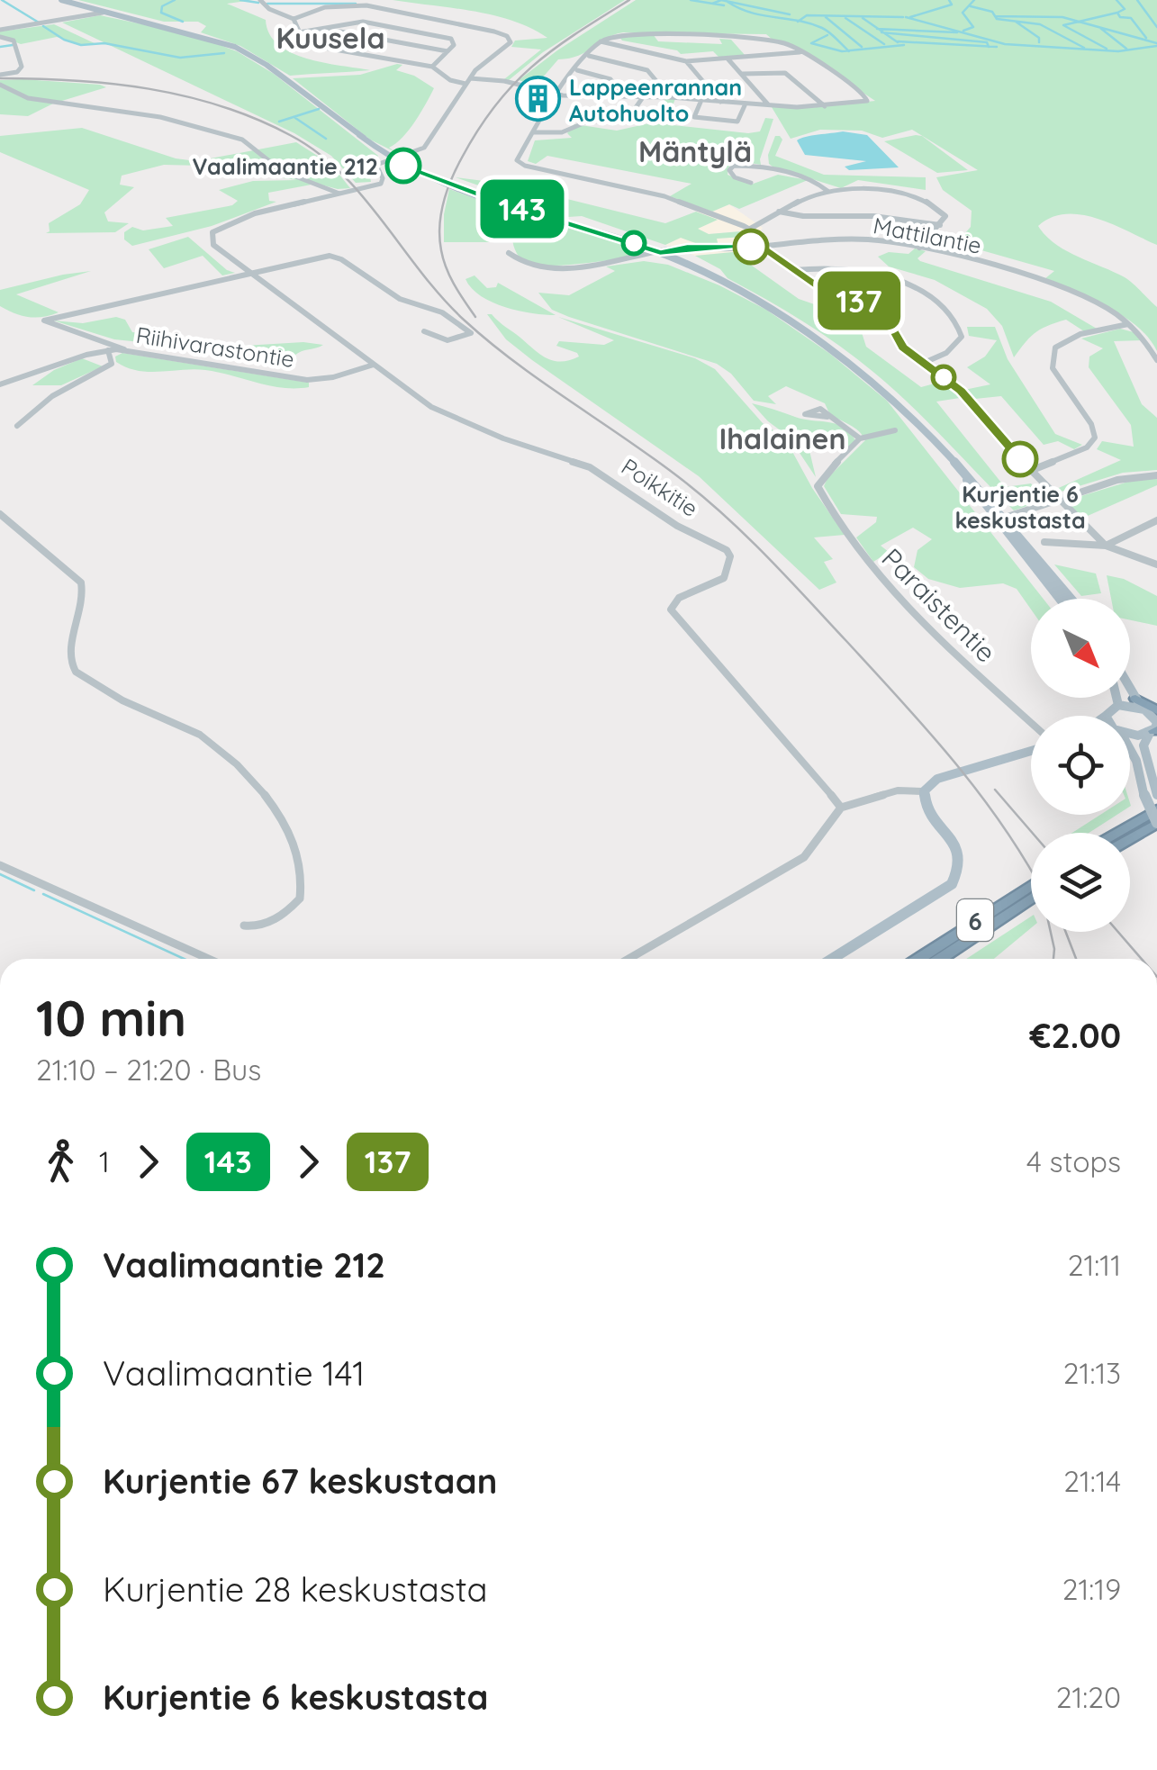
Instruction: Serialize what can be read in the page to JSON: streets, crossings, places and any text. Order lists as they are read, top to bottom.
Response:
{
  "streets": {
    "highway": ["6"],
    "street": [
      "Mattilantie",
      "Riihivarastontie",
      "Poikkitie",
      "Paraistentie"
    ]
  },
  "crossings": [
    ["Riihivarastontie", "Poikkitie"]
  ],
  "districts": ["Kuusela", "Mäntylä", "Ihalainen"],
  "places": {
    "building": ["Lappeenrannan Autohuolto"],
    "other": ["Vaalimaantie 212", "Kurjentie 6 keskustasta"]
  },
  "lines": ["bus line 143", "bus line 137"],
  "north": "bottom right",
  "page": {
    "on_map": ["143", "137"],
    "heading": ["10 min", "21:10 – 21:20 · Bus", "€2.00"],
    "legs": [
      "1",
      "143",
      "137",
      "4 stops"
    ],
    "list": [
      {
        "name": "Vaalimaantie 212",
        "value": "21:11"
      },
      {
        "name": "Vaalimaantie 141",
        "value": "21:13"
      },
      {
        "name": "Kurjentie 67 keskustaan",
        "value": "21:14"
      },
      {
        "name": "Kurjentie 28 keskustasta",
        "value": "21:19"
      },
      {
        "name": "Kurjentie 6 keskustasta",
        "value": "21:20"
      }
    ]
  }
}
